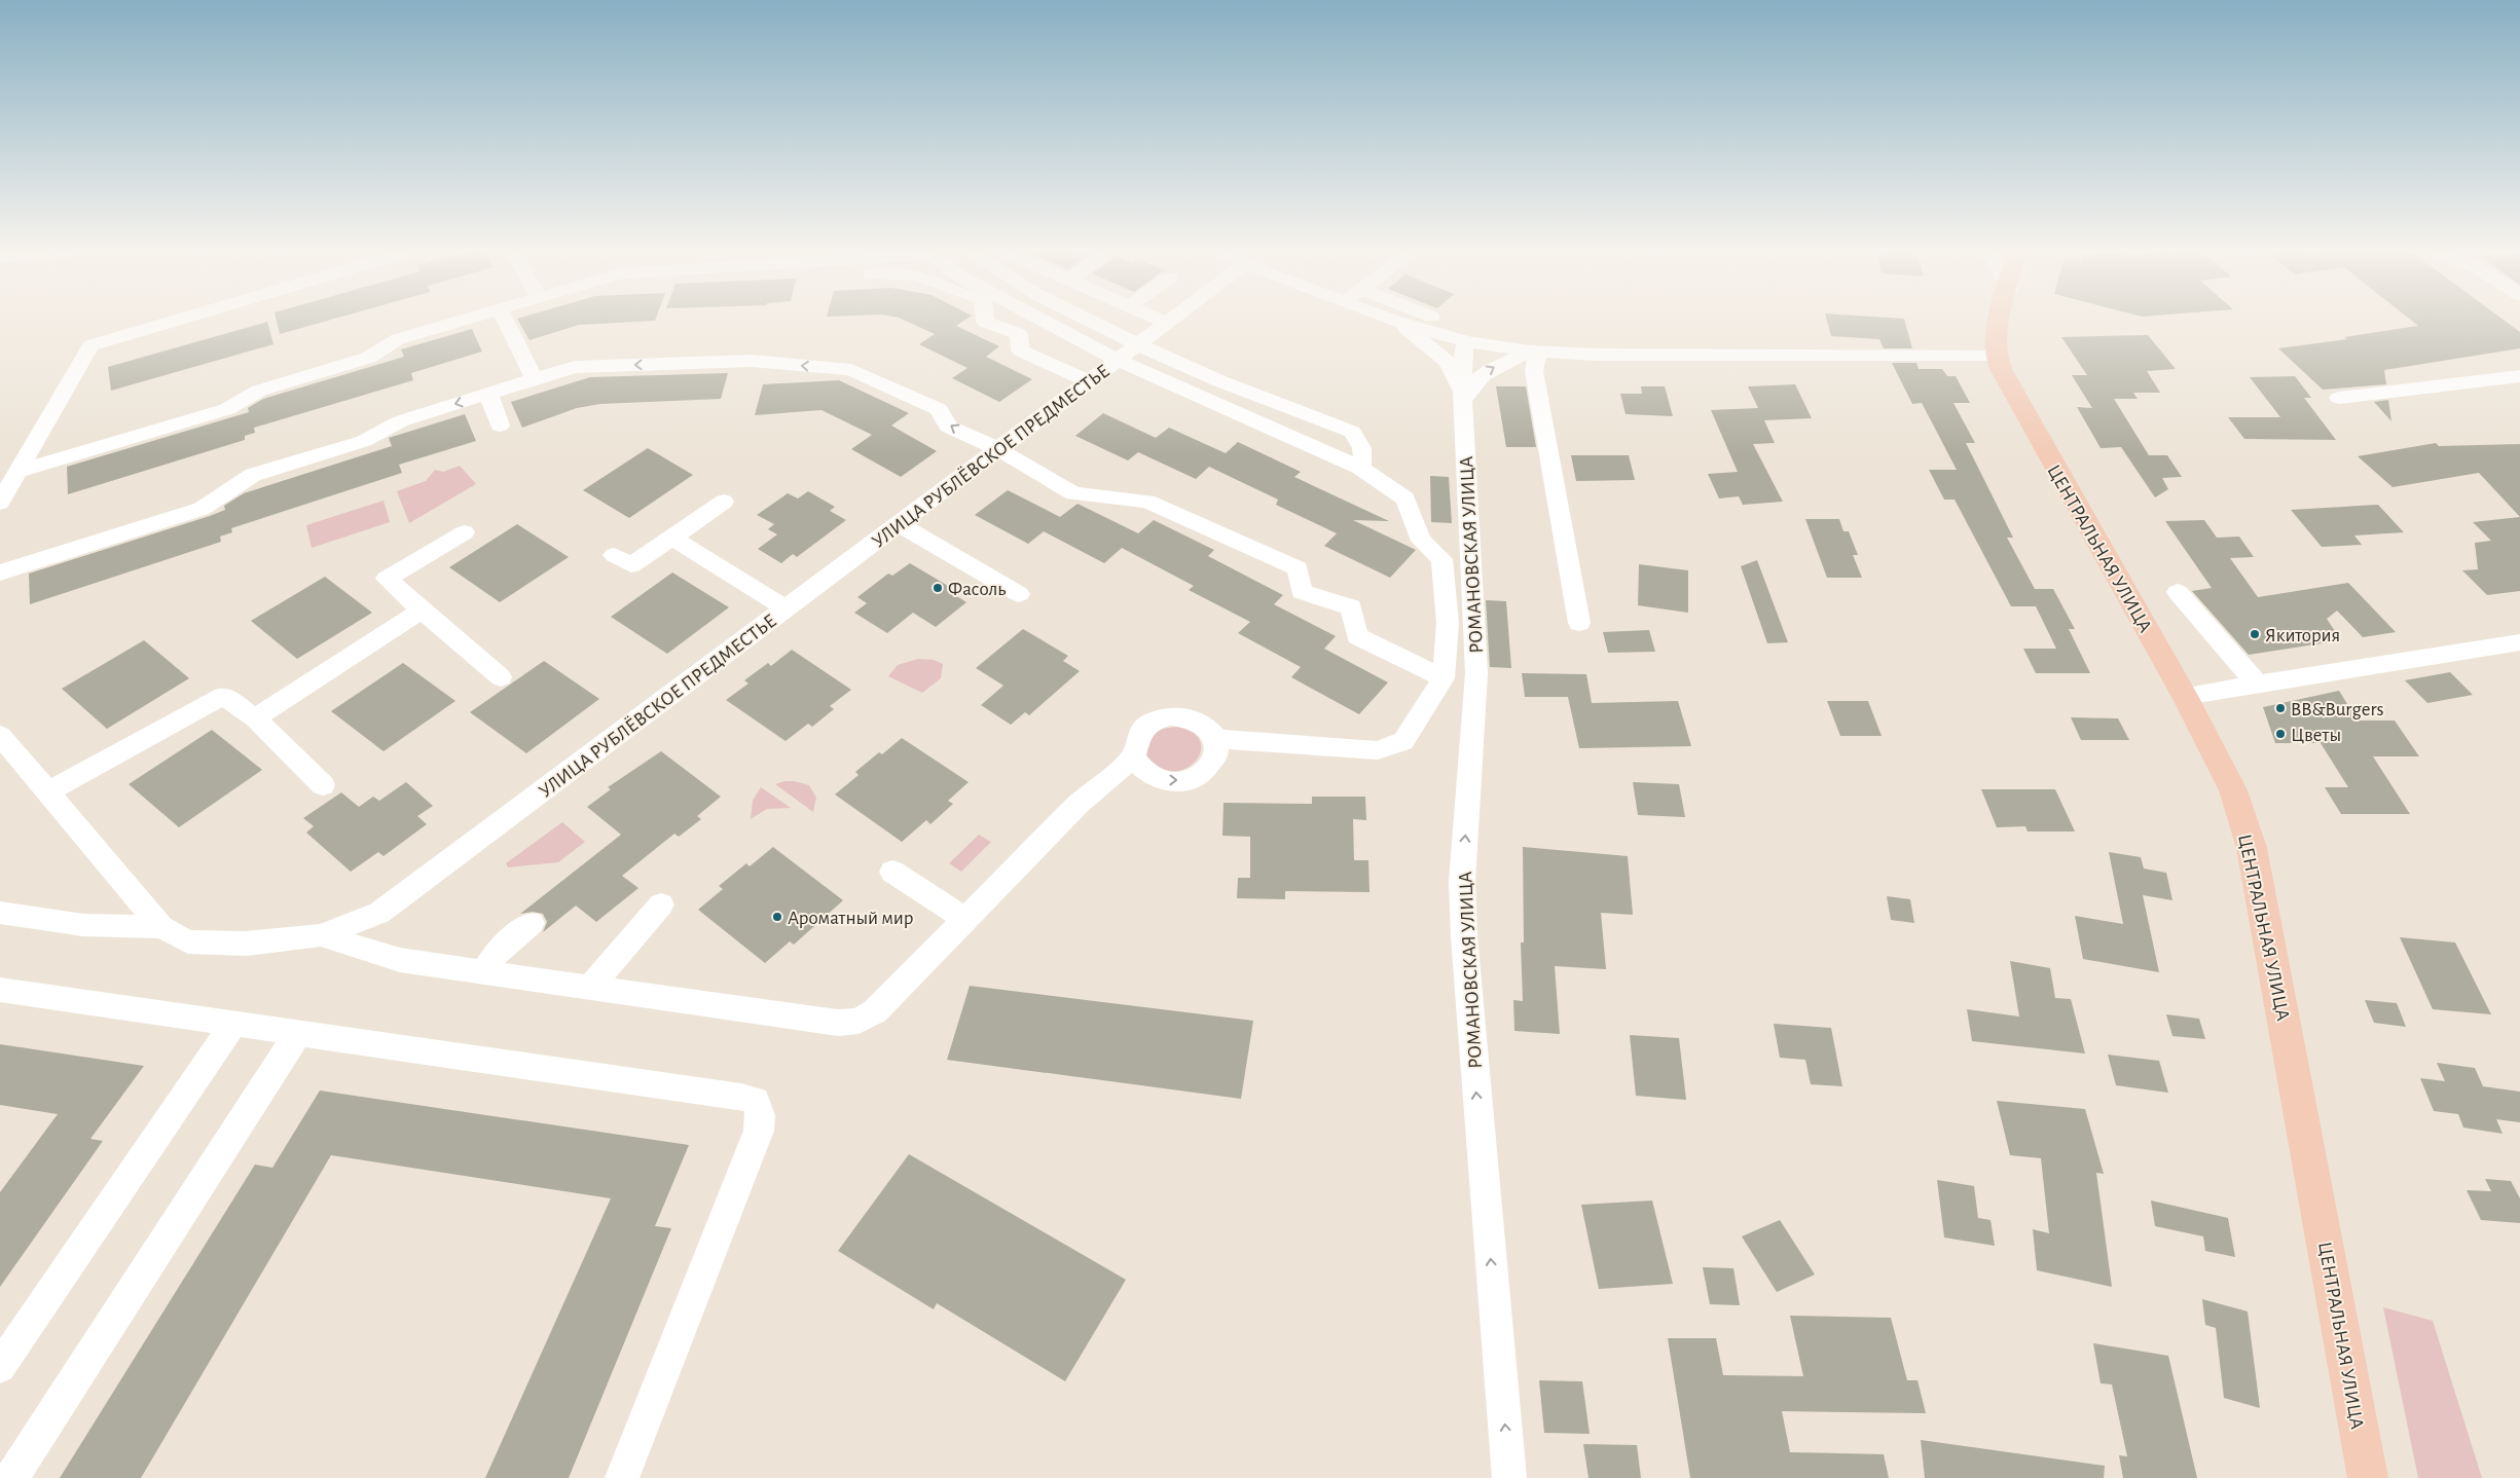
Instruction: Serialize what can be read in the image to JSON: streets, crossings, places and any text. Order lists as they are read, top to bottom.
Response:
{
  "streets": {
    "main road": ["ЦЕНТРАЛЬНАЯ УЛИЦА"],
    "street": ["УЛИЦА РУБЛЁВСКОЕ ПРЕДМЕСТЬЕ", "РОМАНОВСКАЯ УЛИЦА"]
  },
  "one_way": ["РОМАНОВСКАЯ УЛИЦА"],
  "places": [
    "Фасоль",
    "Якитория",
    "BB&Burgers",
    "Цветы",
    "Ароматный мир"
  ]
}
